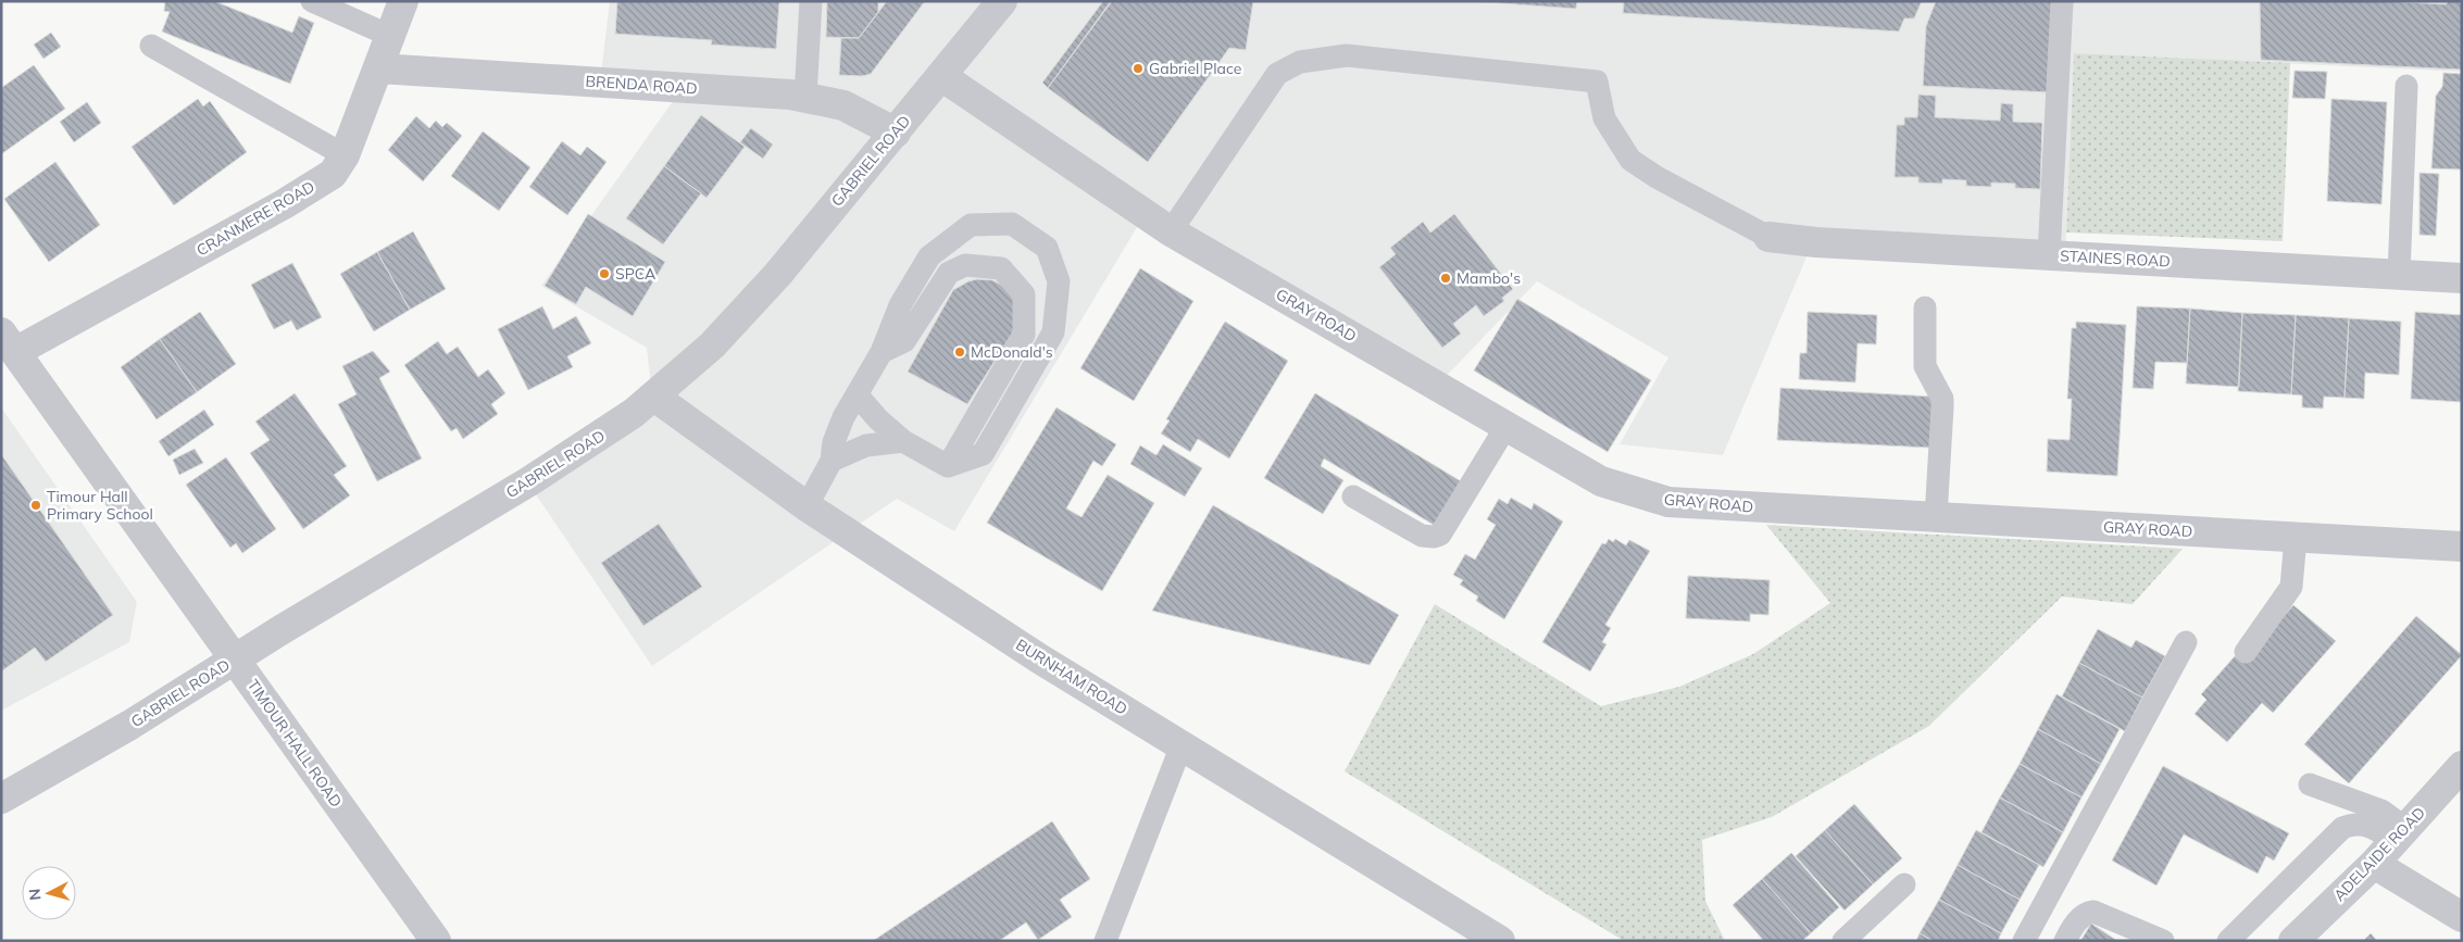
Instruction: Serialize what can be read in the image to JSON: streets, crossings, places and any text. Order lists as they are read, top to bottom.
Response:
{
  "streets": {
    "street": [
      "BRENDA ROAD",
      "GABRIEL ROAD",
      "CRANMERE ROAD",
      "STAINES ROAD",
      "GRAY ROAD",
      "BURNHAM ROAD",
      "TIMOUR HALL ROAD",
      "ADELAIDE ROAD"
    ]
  },
  "crossings": [
    ["BRENDA ROAD", "GABRIEL ROAD"],
    ["BRENDA ROAD", "CRANMERE ROAD"],
    ["GABRIEL ROAD", "GRAY ROAD"],
    ["GABRIEL ROAD", "BURNHAM ROAD"],
    ["GABRIEL ROAD", "TIMOUR HALL ROAD"],
    ["CRANMERE ROAD", "TIMOUR HALL ROAD"]
  ],
  "places": [
    "Gabriel Place",
    "SPCA",
    "Mambo's",
    "McDonald's",
    "Timour Hall Primary School"
  ],
  "north": "left"
}
